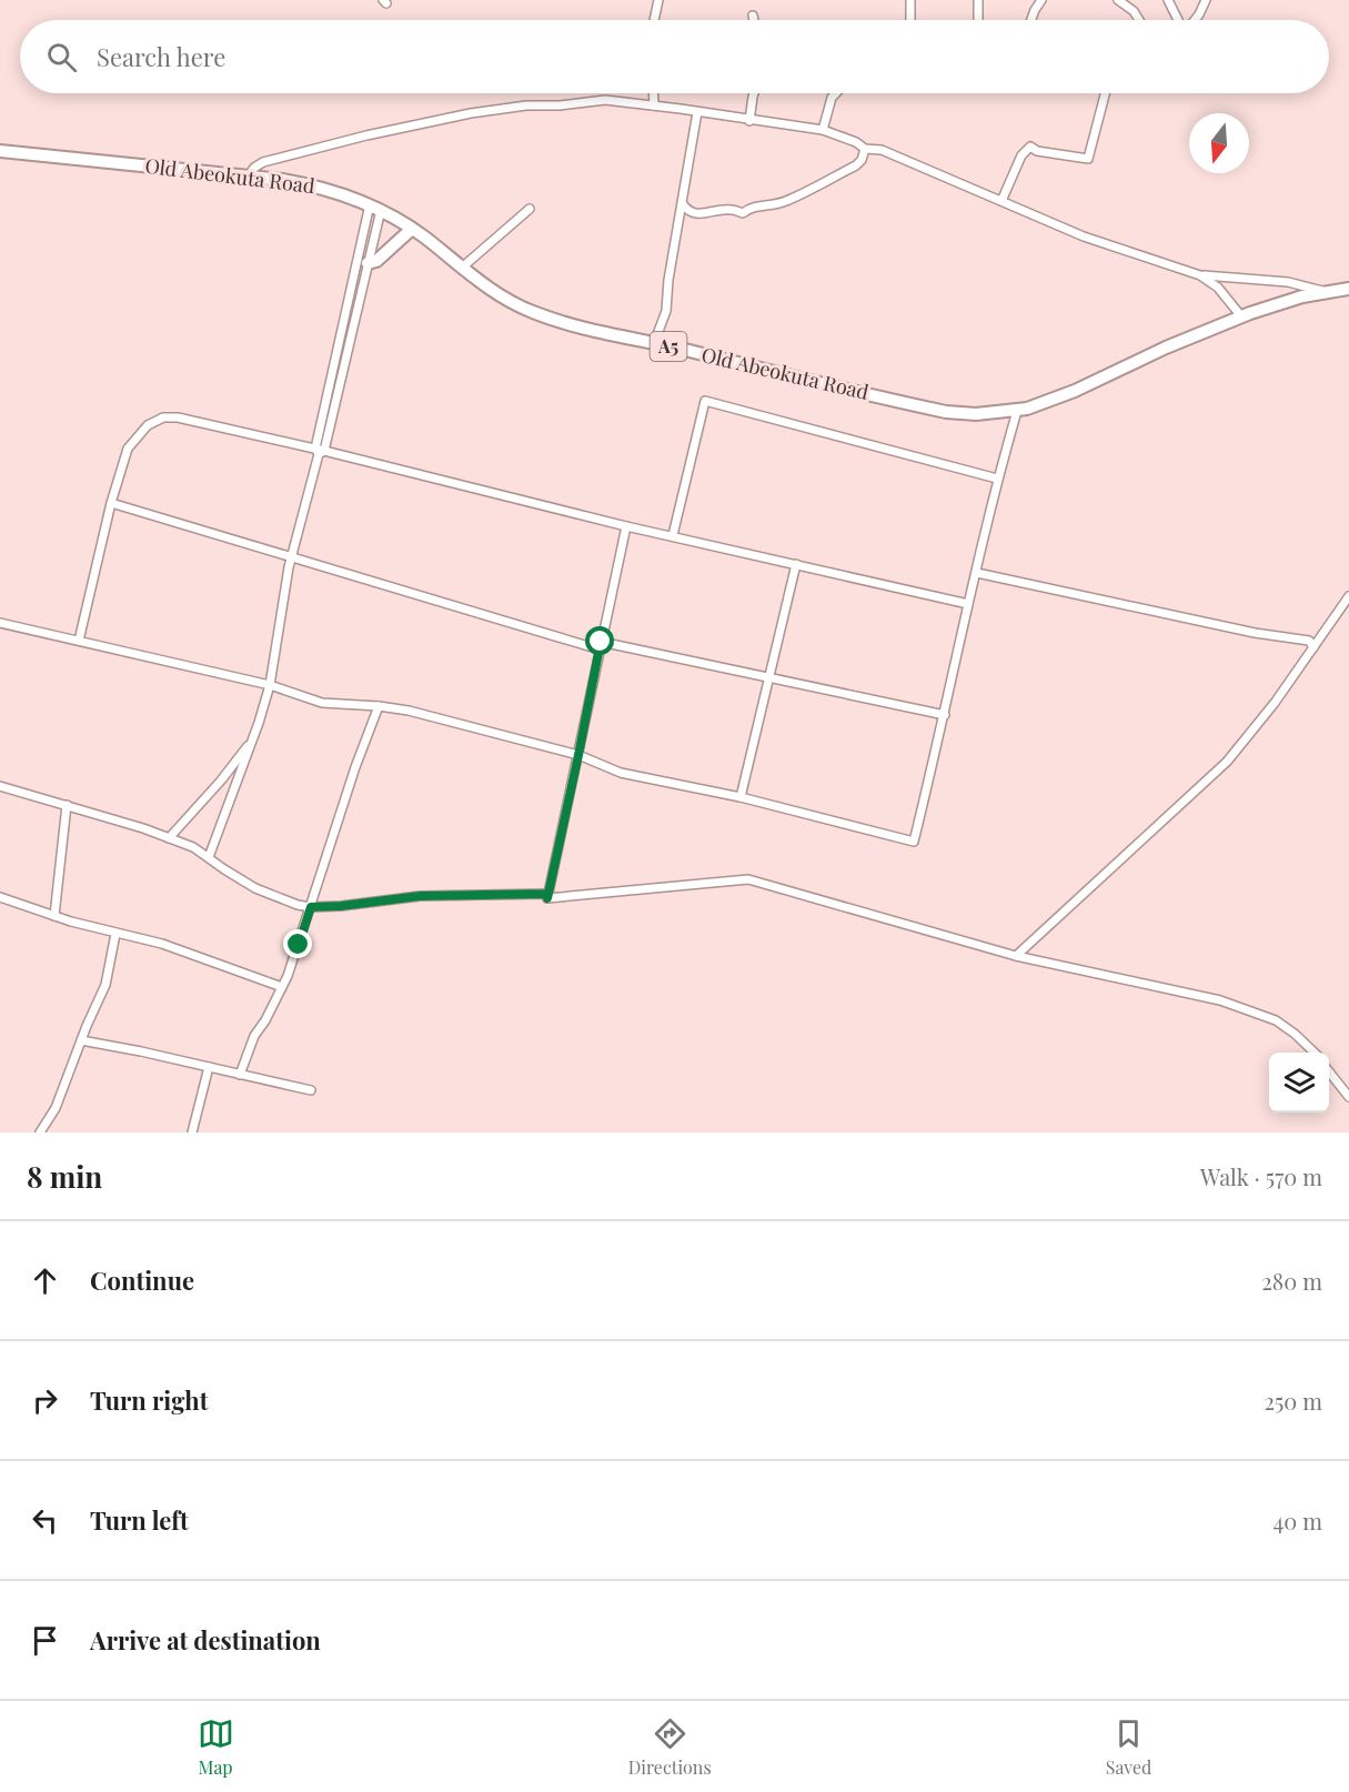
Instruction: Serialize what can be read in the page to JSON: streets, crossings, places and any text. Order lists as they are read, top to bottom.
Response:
{
  "streets": {
    "highway": ["Old Abeokuta Road", "A5"]
  },
  "north": "bottom",
  "page": {
    "search": "Search here",
    "heading": ["8 min", "Walk · 570 m"],
    "list": [
      ["Continue", "280 m"],
      ["Turn right", "250 m"],
      ["Turn left", "40 m"],
      "Arrive at destination"
    ],
    "nav": ["Map", "Directions", "Saved"]
  }
}
